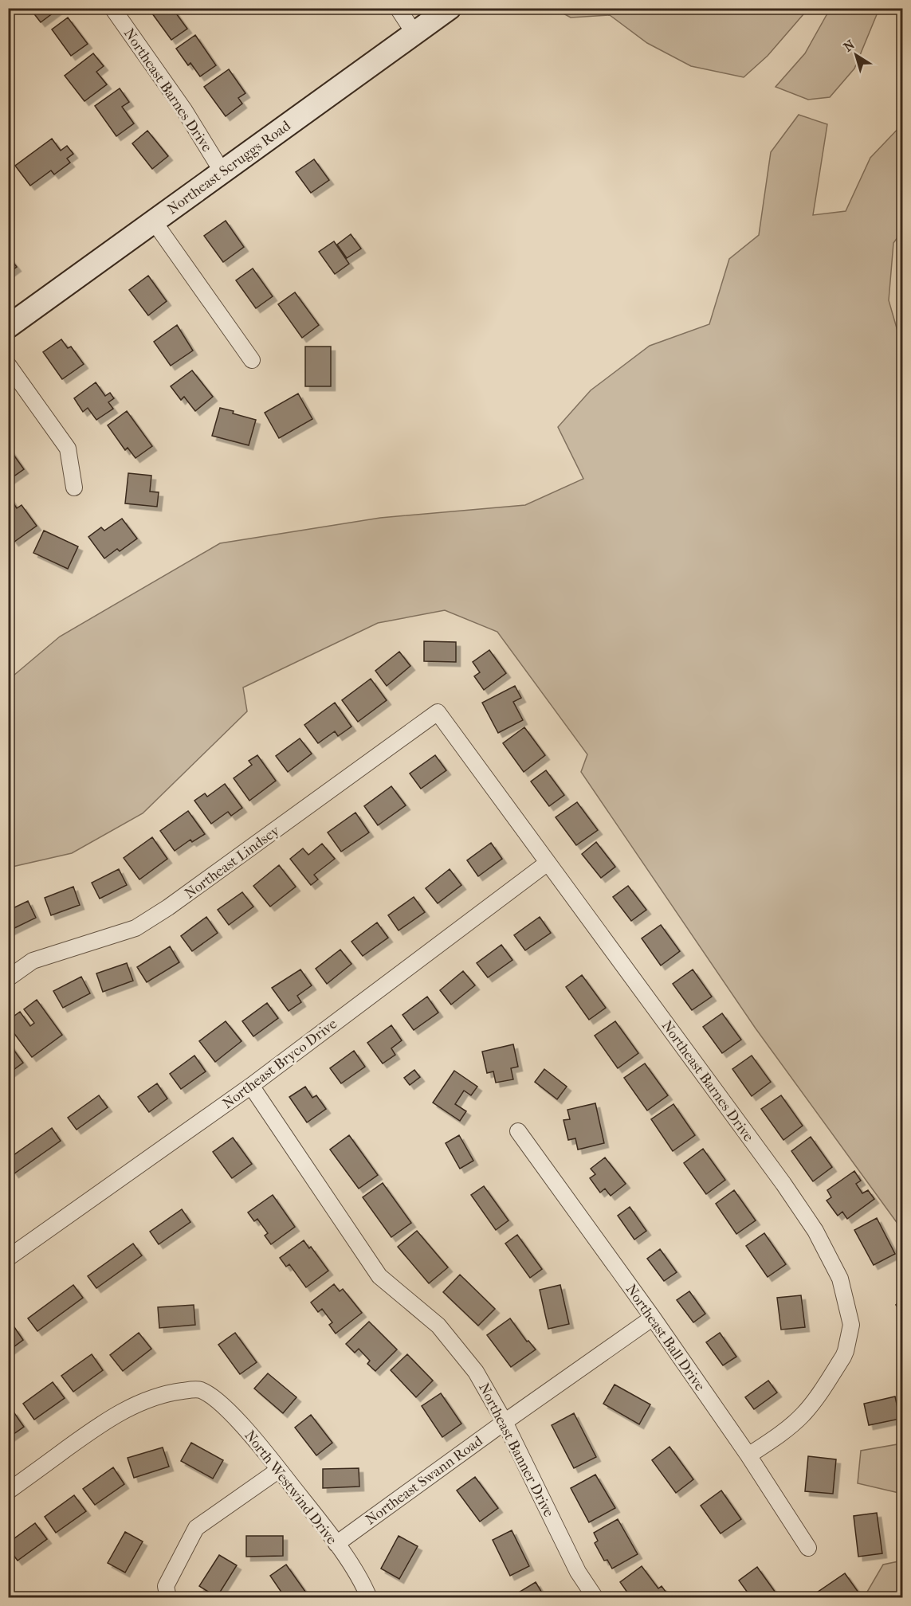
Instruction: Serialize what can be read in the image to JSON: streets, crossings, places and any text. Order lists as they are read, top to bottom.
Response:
{
  "streets": {
    "street": [
      "Northeast Barnes Drive",
      "Northeast Scruggs Road",
      "Northeast Lindsey",
      "Northeast Bryco Drive",
      "Northeast Ball Drive",
      "Northeast Banner Drive",
      "Northeast Swann Road",
      "North Westwind Drive"
    ]
  },
  "crossings": [
    ["Northeast Barnes Drive", "Northeast Scruggs Road"],
    ["Northeast Barnes Drive", "Northeast Lindsey"],
    ["Northeast Barnes Drive", "Northeast Bryco Drive"],
    ["Northeast Barnes Drive", "Northeast Ball Drive"],
    ["Northeast Bryco Drive", "Northeast Banner Drive"],
    ["Northeast Ball Drive", "Northeast Swann Road"],
    ["Northeast Banner Drive", "Northeast Swann Road"],
    ["Northeast Swann Road", "North Westwind Drive"]
  ],
  "north": "top left"
}
